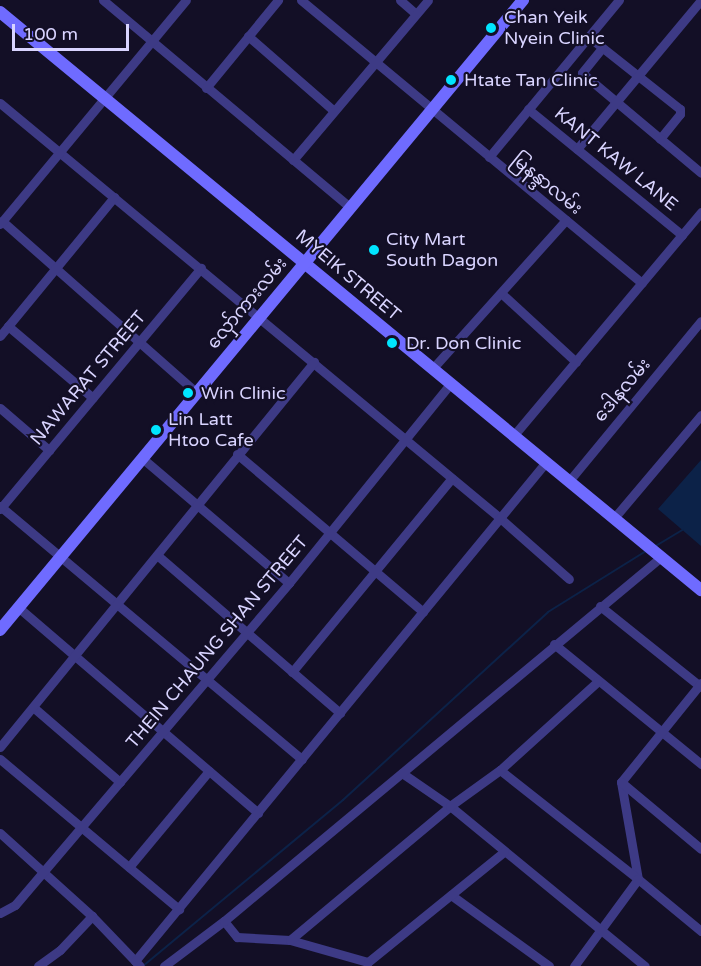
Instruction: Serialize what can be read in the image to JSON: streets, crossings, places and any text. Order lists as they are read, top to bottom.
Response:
{
  "streets": {
    "street": [
      "KANT KAW LANE",
      "မြနန္ဒာလမ်း",
      "MYEIK STREET",
      "လှော်ကားလမ်း",
      "NAWARAT STREET",
      "ဒေါနလမ်း",
      "THEIN CHAUNG SHAN STREET"
    ]
  },
  "crossings": [
    ["မြနန္ဒာလမ်း", "လှော်ကားလမ်း"],
    ["MYEIK STREET", "လှော်ကားလမ်း"],
    ["MYEIK STREET", "ဒေါနလမ်း"],
    ["MYEIK STREET", "THEIN CHAUNG SHAN STREET"]
  ],
  "places": [
    "Chan Yeik Nyein Clinic",
    "Htate Tan Clinic",
    "City Mart South Dagon",
    "Dr. Don Clinic",
    "Win Clinic",
    "Lin Latt Htoo Cafe"
  ],
  "scale_bar": "100 m"
}
